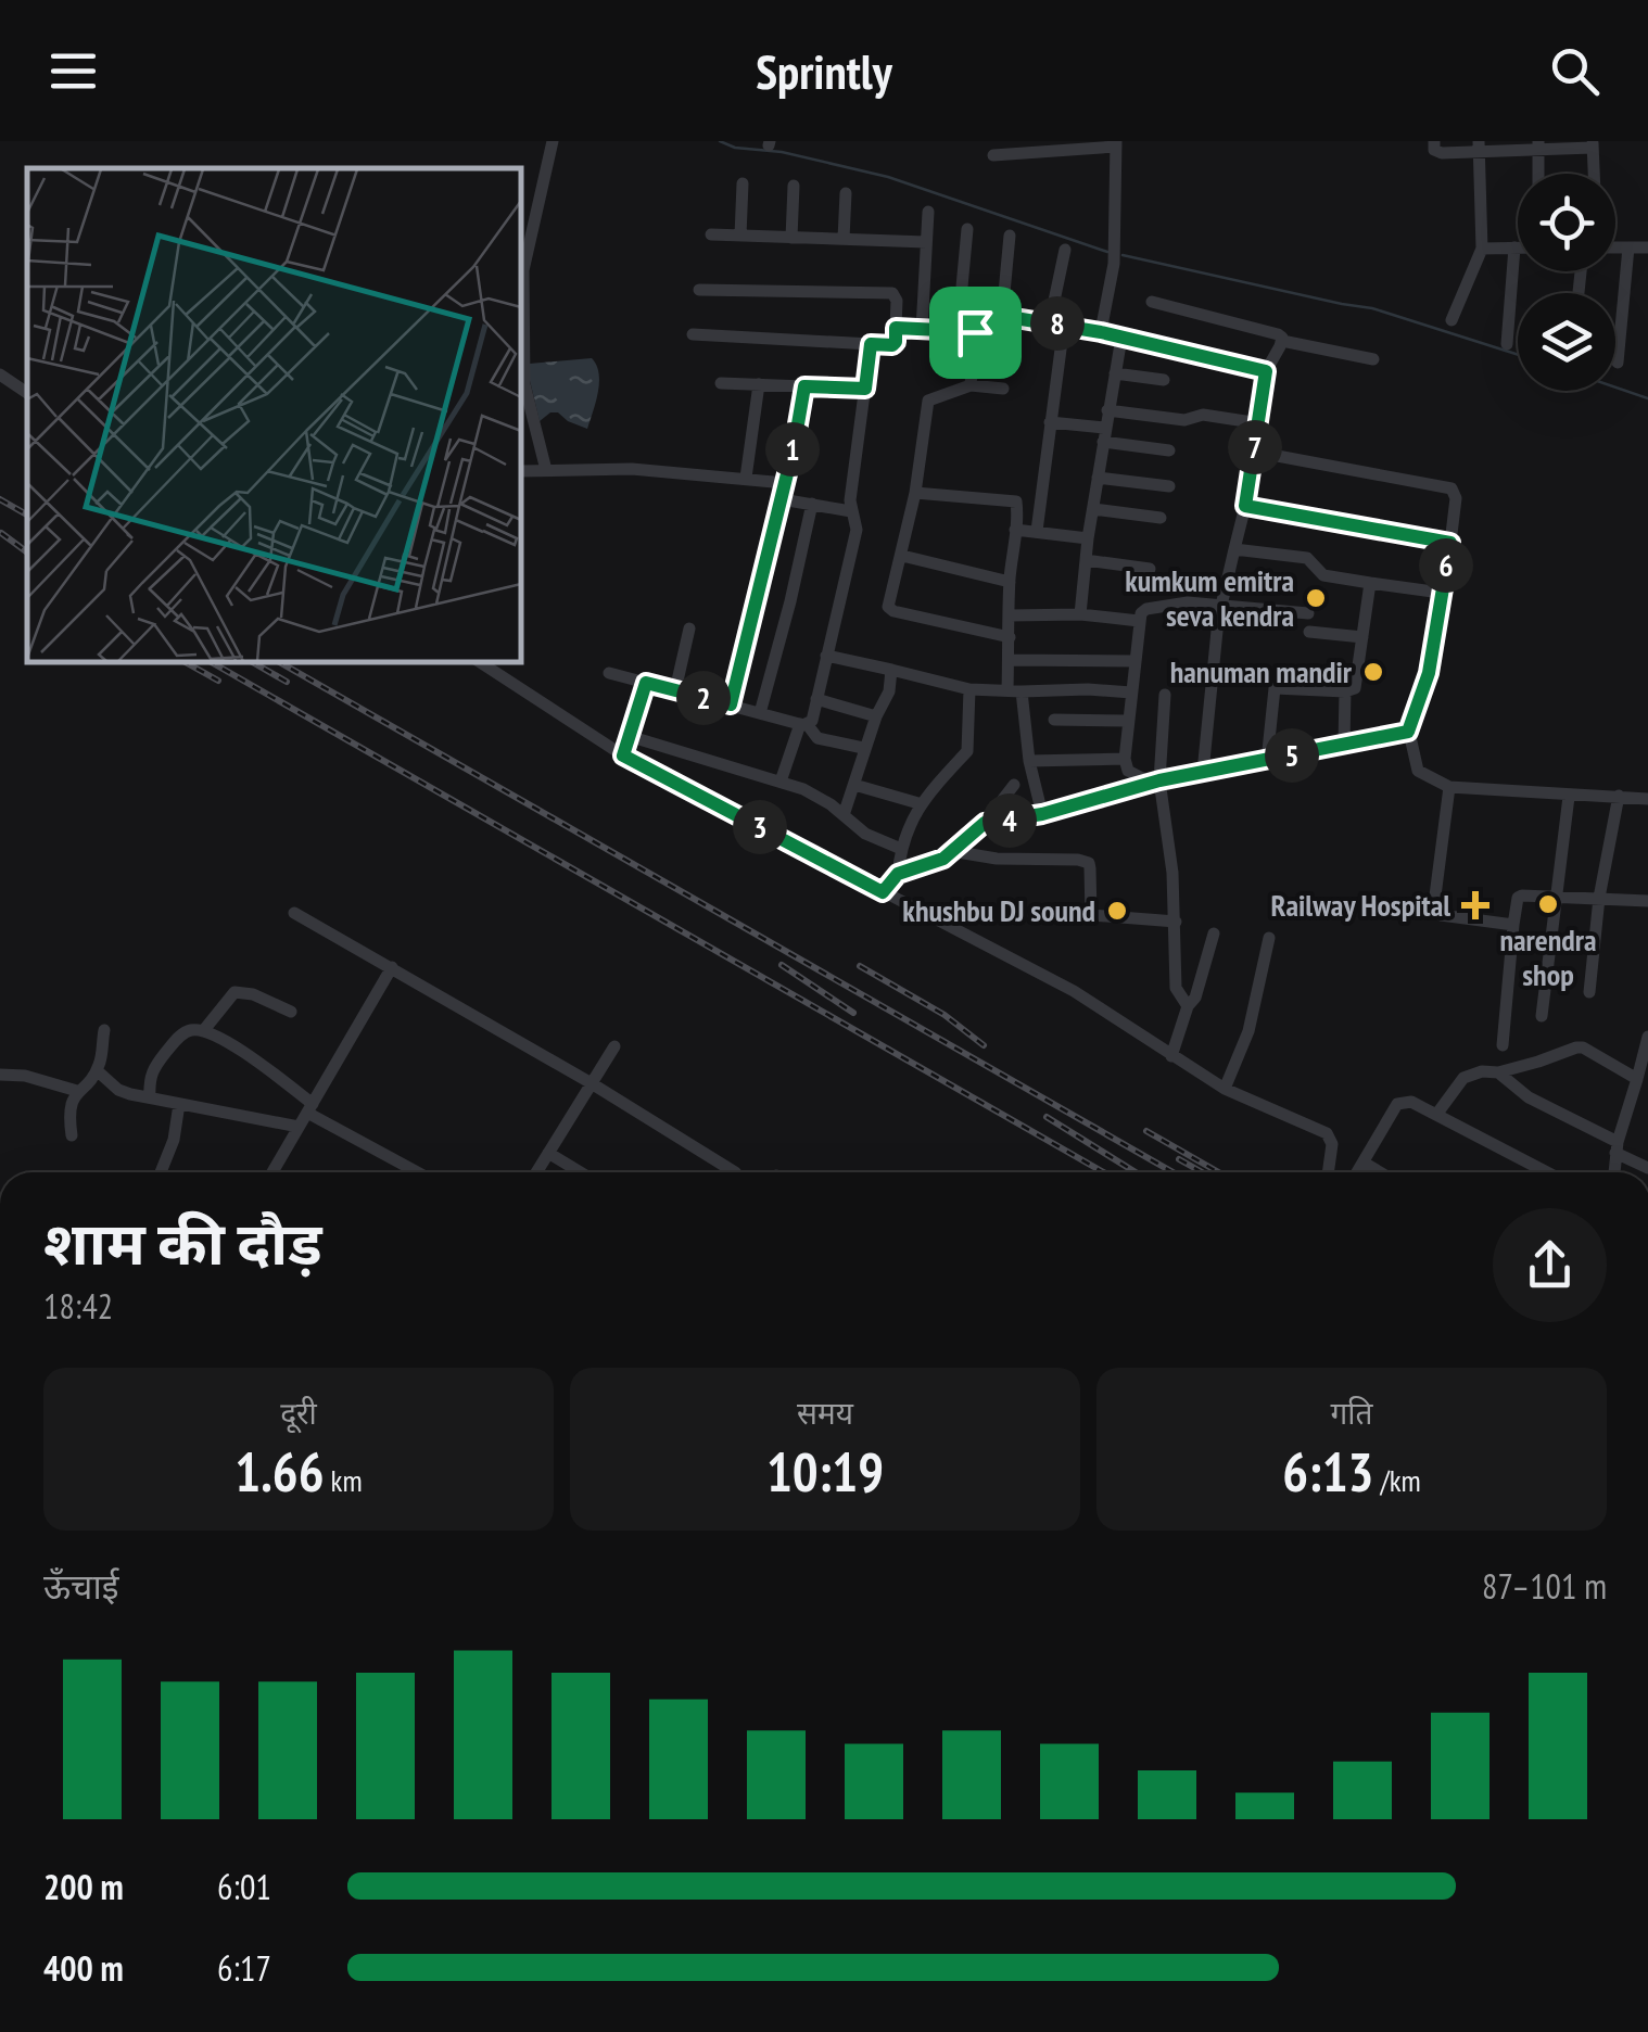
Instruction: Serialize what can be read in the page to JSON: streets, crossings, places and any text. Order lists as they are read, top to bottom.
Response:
{
  "places": {
    "other": [
      "kumkum emitra seva kendra",
      "hanuman mandir",
      "narendra shop",
      "khushbu DJ sound"
    ],
    "health": ["Railway Hospital"]
  },
  "page": {
    "header": "Sprintly",
    "pins": [
      "8",
      "7",
      "1",
      "6",
      "2",
      "5",
      "4",
      "3"
    ],
    "heading": ["शाम की दौड़", "18:42"],
    "stats": [
      ["दूरी", "1.66 km"],
      ["समय", "10:19"],
      ["गति", "6:13 /km"]
    ],
    "chart": ["ऊँचाई", "87–101 m"],
    "list": [
      {
        "name": "200 m",
        "note": "6:01"
      },
      {
        "name": "400 m",
        "note": "6:17"
      }
    ]
  }
}
